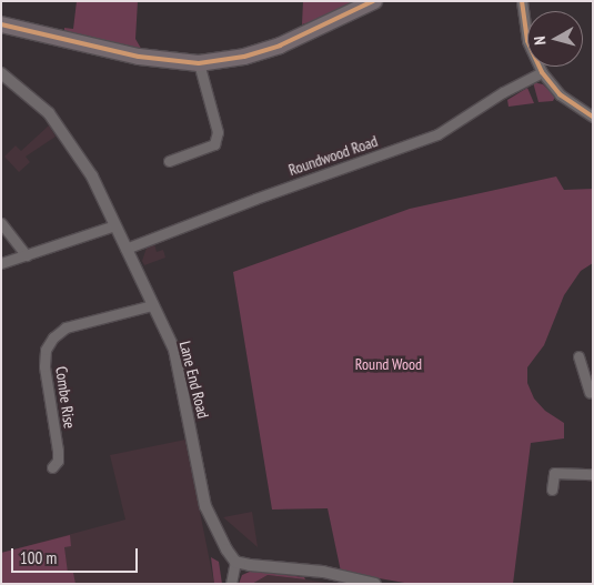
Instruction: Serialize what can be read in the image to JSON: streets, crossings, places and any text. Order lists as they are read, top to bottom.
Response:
{
  "streets": {
    "street": ["Roundwood Road", "Lane End Road", "Combe Rise"]
  },
  "crossings": [
    ["Roundwood Road", "Lane End Road"],
    ["Lane End Road", "Combe Rise"]
  ],
  "parks": ["Round Wood"],
  "scale_bar": "100 m",
  "north": "left"
}
